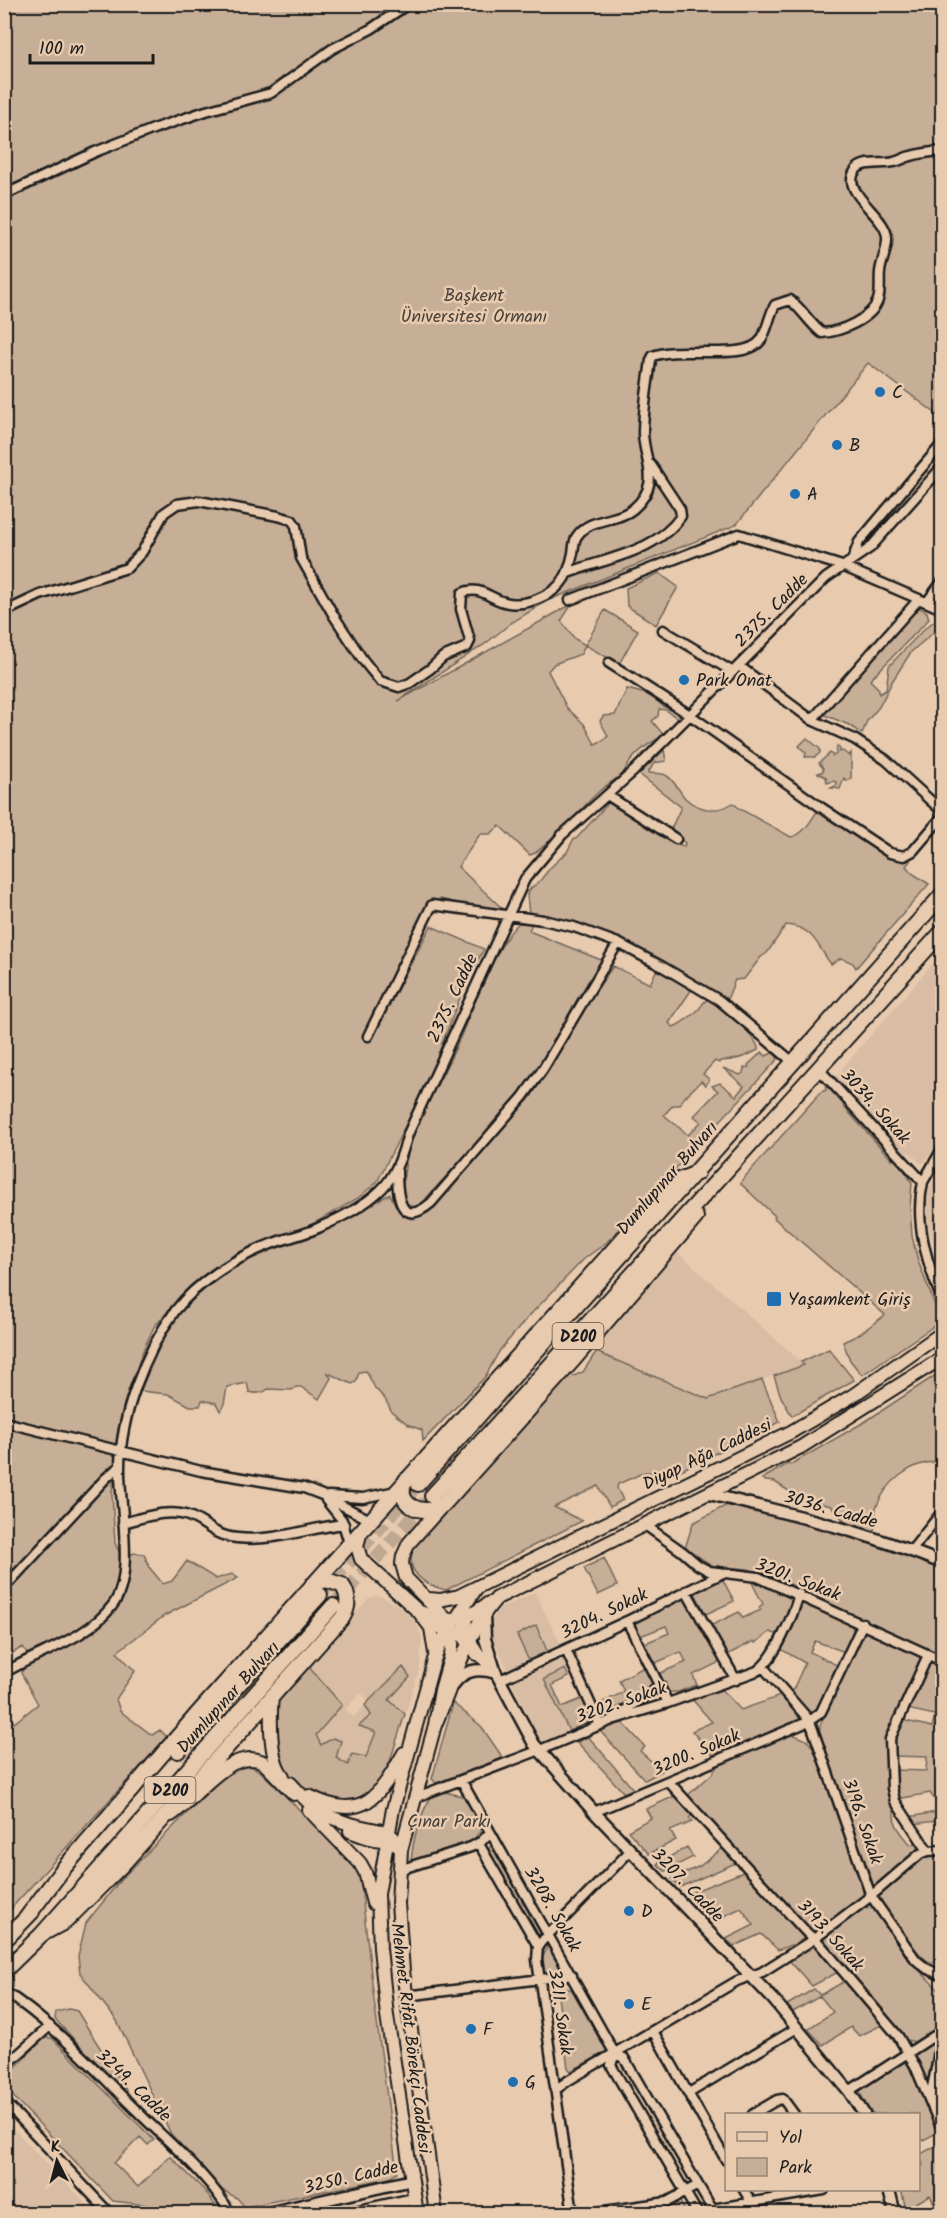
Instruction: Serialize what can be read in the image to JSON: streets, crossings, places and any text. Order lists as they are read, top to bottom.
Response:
{
  "streets": {
    "highway": ["Dumlupınar Bulvarı", "D200"],
    "main road": ["Diyap Ağa Caddesi", "3207. Cadde", "Mehmet Rifat Börekçi Caddesi"],
    "street": [
      "2375. Cadde",
      "3034. Sokak",
      "3036. Cadde",
      "3201. Sokak",
      "3204. Sokak",
      "3202. Sokak",
      "3200. Sokak",
      "3196. Sokak",
      "3208. Sokak",
      "3193. Sokak",
      "3211. Sokak",
      "3249. Cadde",
      "3250. Cadde"
    ]
  },
  "crossings": [
    ["3034. Sokak", "D200"],
    ["Dumlupınar Bulvarı", "3207. Cadde"],
    ["Diyap Ağa Caddesi", "3036. Cadde"],
    ["Diyap Ağa Caddesi", "3201. Sokak"],
    ["Diyap Ağa Caddesi", "3207. Cadde"],
    ["Diyap Ağa Caddesi", "Mehmet Rifat Börekçi Caddesi"],
    ["3201. Sokak", "3204. Sokak"],
    ["3204. Sokak", "3207. Cadde"],
    ["3202. Sokak", "3196. Sokak"],
    ["3202. Sokak", "3207. Cadde"],
    ["3202. Sokak", "3208. Sokak"],
    ["3202. Sokak", "Mehmet Rifat Börekçi Caddesi"],
    ["3200. Sokak", "3196. Sokak"],
    ["3200. Sokak", "3207. Cadde"],
    ["3200. Sokak", "3193. Sokak"],
    ["3207. Cadde", "3211. Sokak"],
    ["3207. Cadde", "Mehmet Rifat Börekçi Caddesi"],
    ["3208. Sokak", "3211. Sokak"],
    ["Mehmet Rifat Börekçi Caddesi", "3250. Cadde"]
  ],
  "parks": ["Başkent Üniversitesi Ormanı", "Çınar Parkı"],
  "places": {
    "other": [
      "C",
      "B",
      "A",
      "Park Onat",
      "D",
      "E",
      "F",
      "G"
    ],
    "transit": ["Yaşamkent Giriş"]
  },
  "legend": ["Yol", "Park"],
  "scale_bar": "100 m",
  "north": "top"
}
